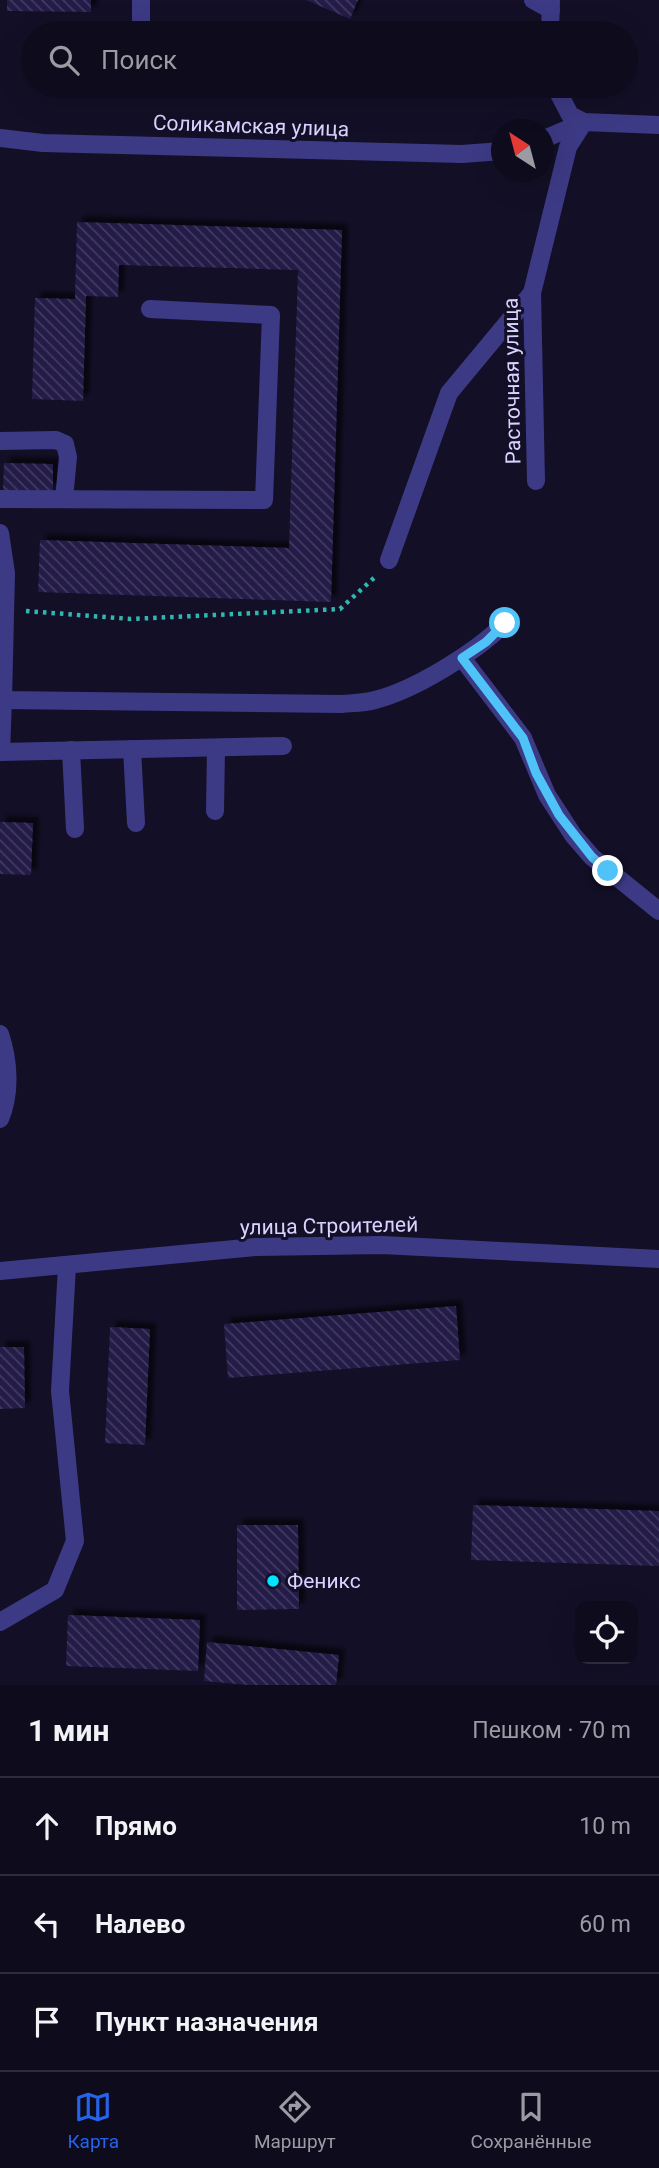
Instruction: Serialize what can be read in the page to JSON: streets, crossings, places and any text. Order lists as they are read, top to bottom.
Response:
{
  "streets": {
    "street": ["Соликамская улица", "Расточная улица", "улица Строителей"]
  },
  "places": ["Феникс"],
  "north": "top left",
  "page": {
    "search": "Поиск",
    "heading": ["1 мин", "Пешком · 70 m"],
    "list": [
      ["Прямо", "10 m"],
      ["Налево", "60 m"],
      "Пункт назначения"
    ],
    "nav": ["Карта", "Маршрут", "Сохранённые"]
  }
}
